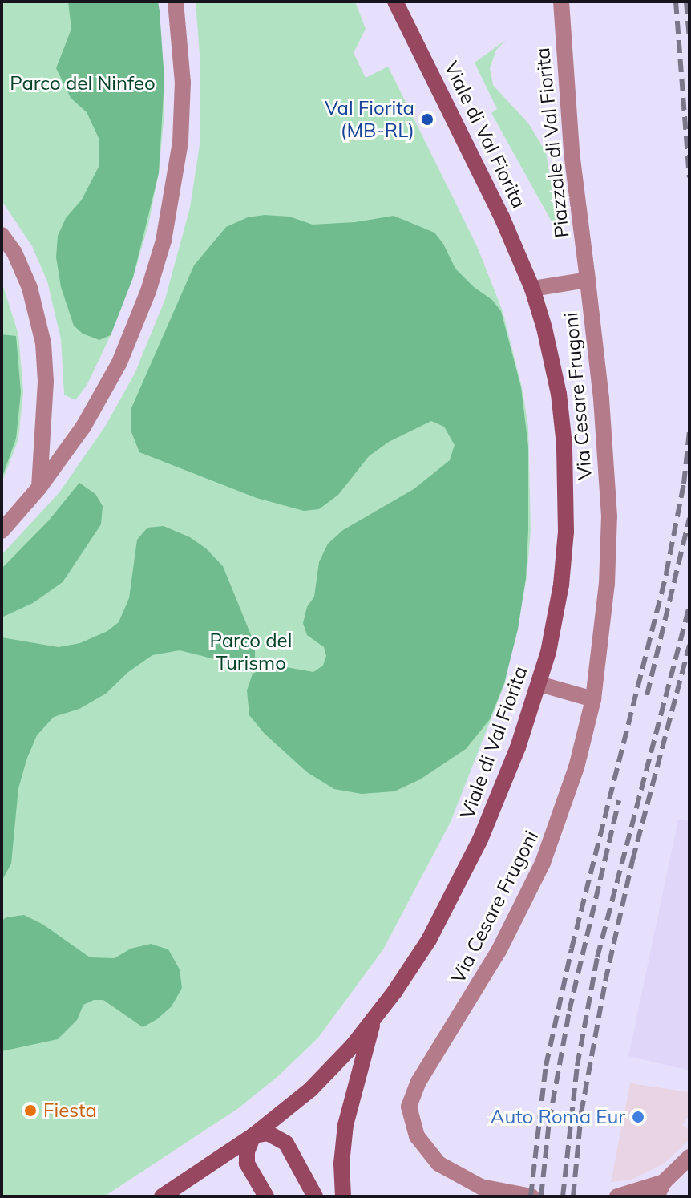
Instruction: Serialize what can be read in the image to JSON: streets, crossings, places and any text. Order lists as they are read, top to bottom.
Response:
{
  "streets": {
    "main road": ["Viale di Val Fiorita"],
    "street": ["Piazzale di Val Fiorita", "Via Cesare Frugoni"]
  },
  "crossings": [
    ["Piazzale di Val Fiorita", "Via Cesare Frugoni"]
  ],
  "parks": ["Parco del Ninfeo", "Parco del Turismo"],
  "places": ["Val Fiorita (MB-RL)", "Fiesta", "Auto Roma Eur"]
}
